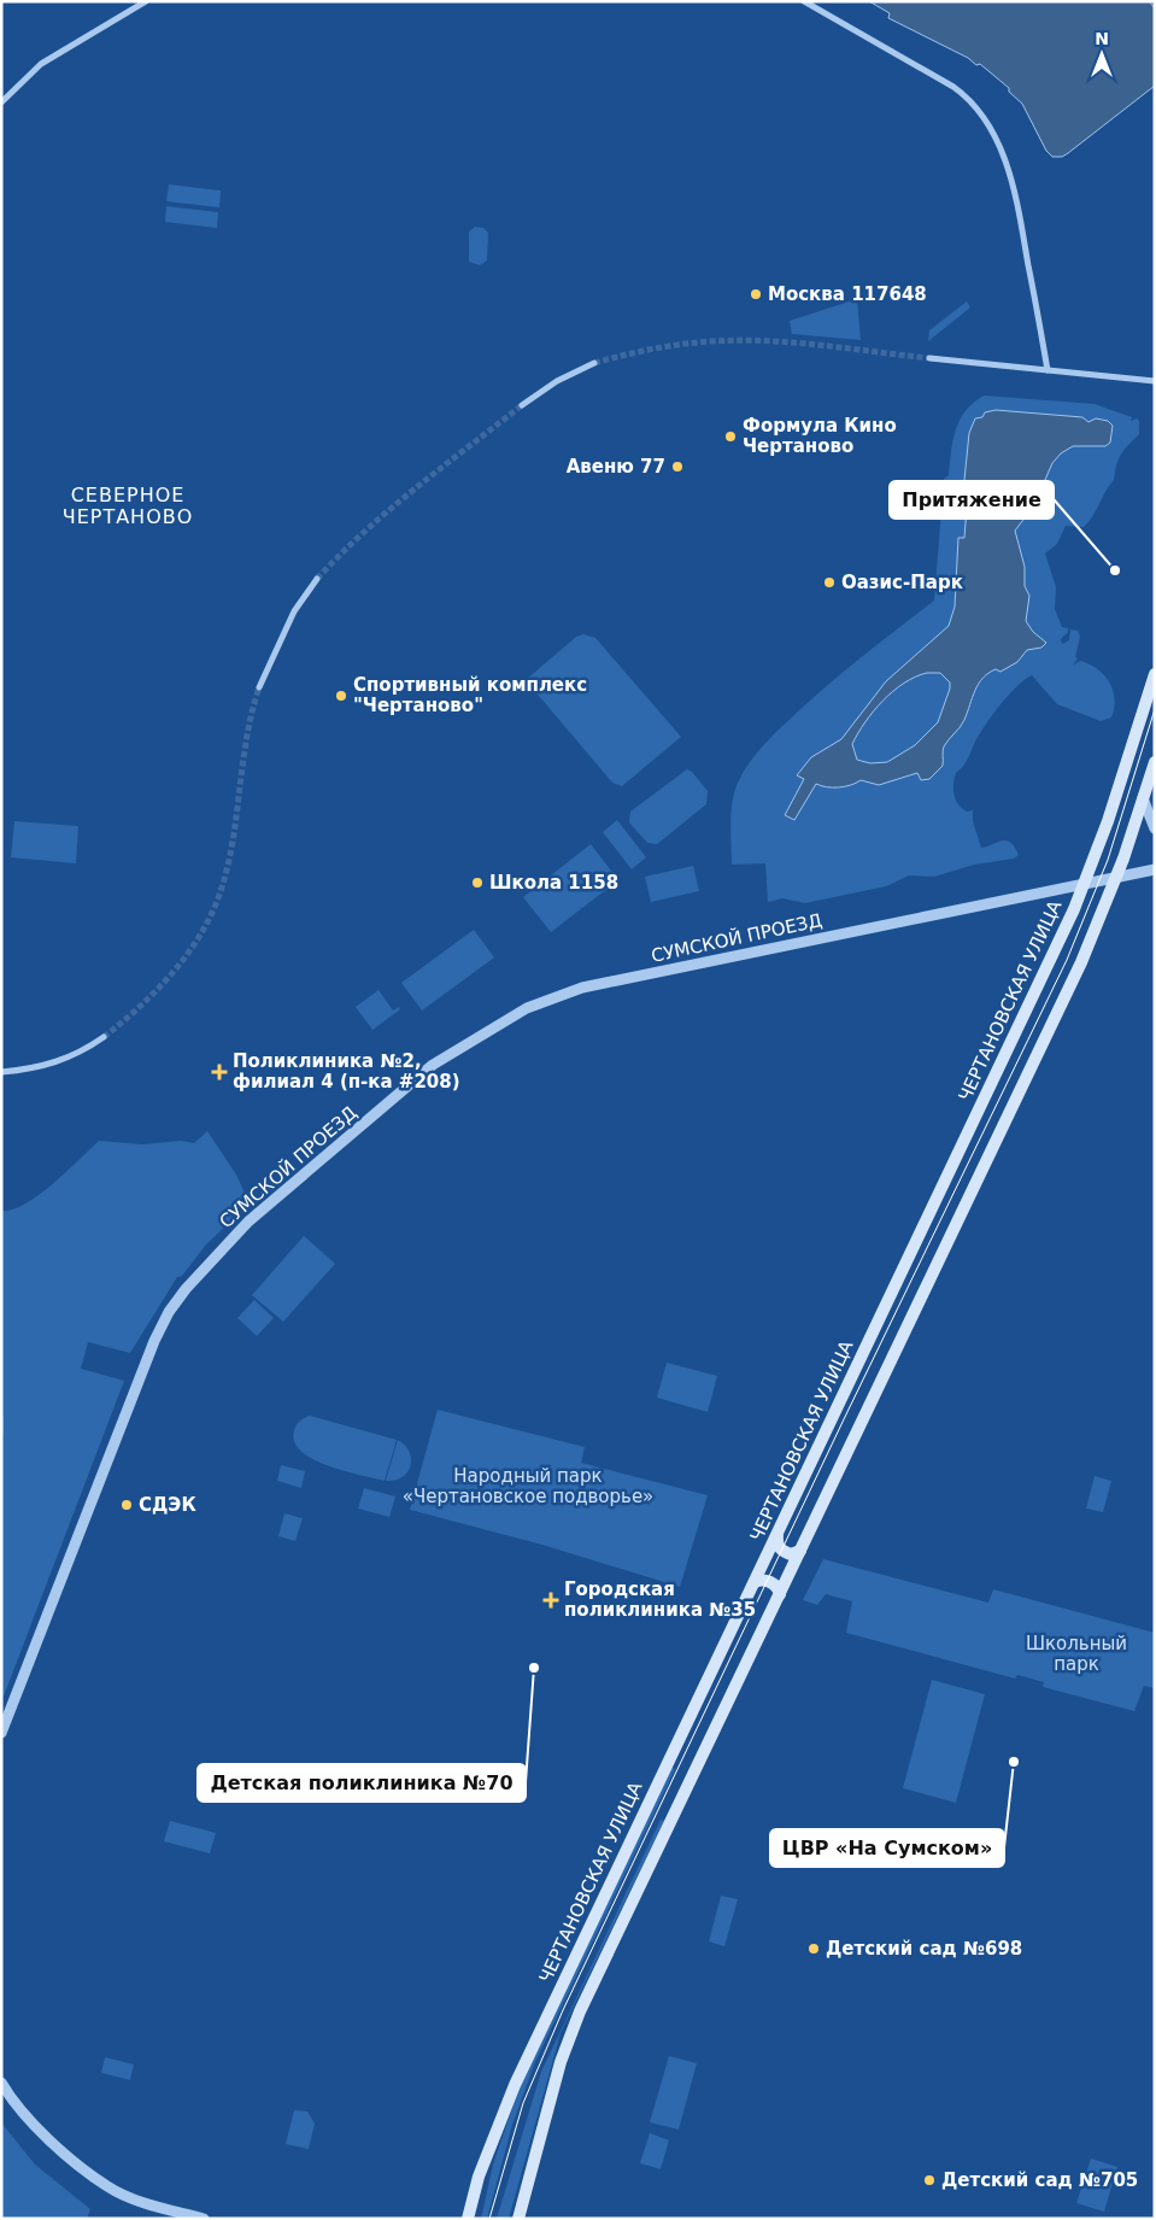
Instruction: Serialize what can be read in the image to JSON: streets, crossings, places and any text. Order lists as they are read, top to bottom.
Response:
{
  "streets": {
    "main road": ["ЧЕРТАНОВСКАЯ УЛИЦА"],
    "street": ["СУМСКОЙ ПРОЕЗД"]
  },
  "crossings": [
    ["СУМСКОЙ ПРОЕЗД", "ЧЕРТАНОВСКАЯ УЛИЦА"]
  ],
  "districts": ["СЕВЕРНОЕ ЧЕРТАНОВО"],
  "parks": ["Народный парк «Чертановское подворье»", "Школьный парк"],
  "places": {
    "other": [
      "Москва 117648",
      "Формула Кино Чертаново",
      "Авеню 77",
      "Притяжение",
      "Оазис-Парк",
      "Спортивный комплекс \"Чертаново\"",
      "Школа 1158",
      "СДЭК",
      "Детская поликлиника №70",
      "ЦВР «На Сумском»",
      "Детский сад №698",
      "Детский сад №705"
    ],
    "health": ["Поликлиника №2, филиал 4 (п-ка #208)", "Городская поликлиника №35"]
  },
  "north": "top"
}
